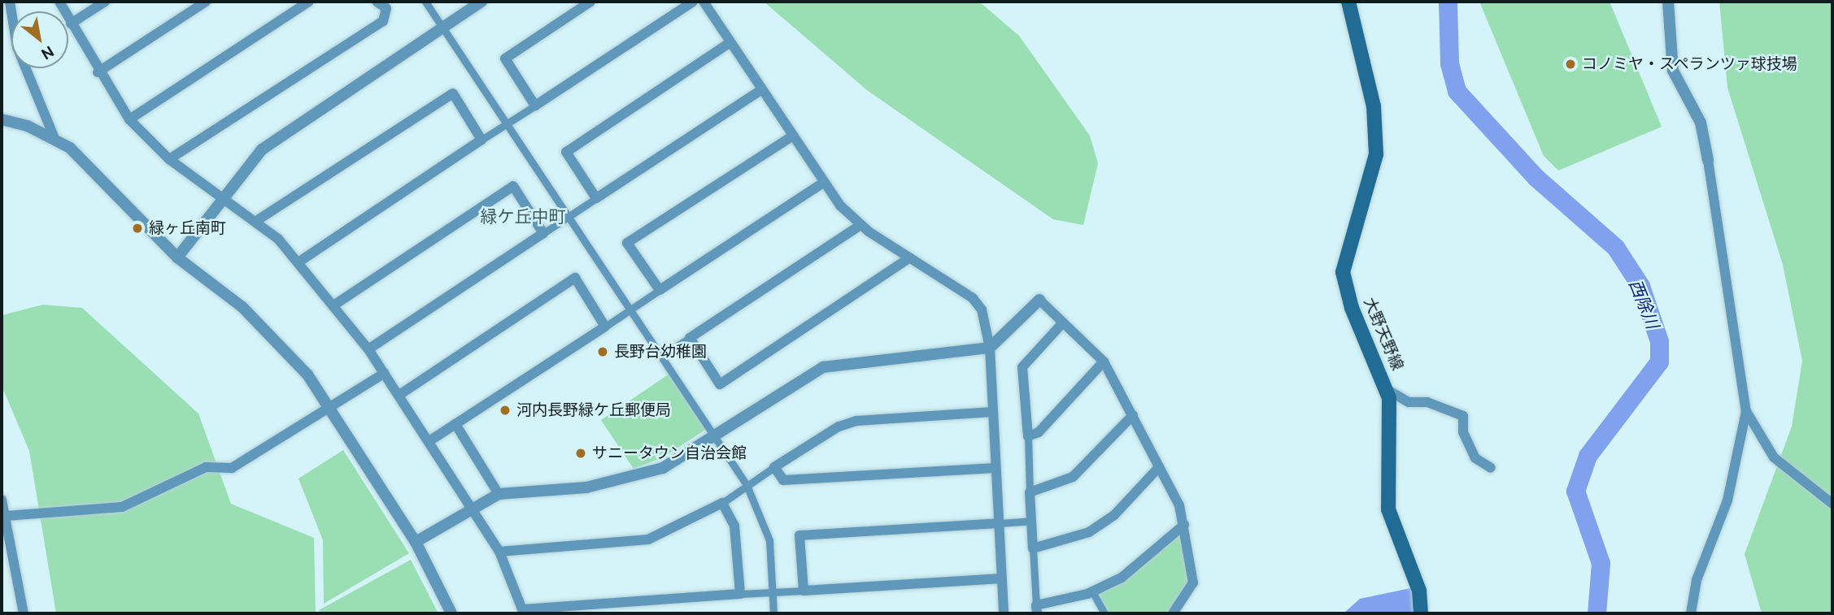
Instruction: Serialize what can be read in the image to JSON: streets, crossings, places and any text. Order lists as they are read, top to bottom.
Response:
{
  "streets": {
    "main road": ["大野天野線"]
  },
  "districts": ["緑ケ丘中町"],
  "water": ["西除川"],
  "places": [
    "コノミヤ・スペランツァ球技場",
    "緑ヶ丘南町",
    "長野台幼稚園",
    "河内長野緑ケ丘郵便局",
    "サニータウン自治会館"
  ],
  "north": "bottom right"
}
